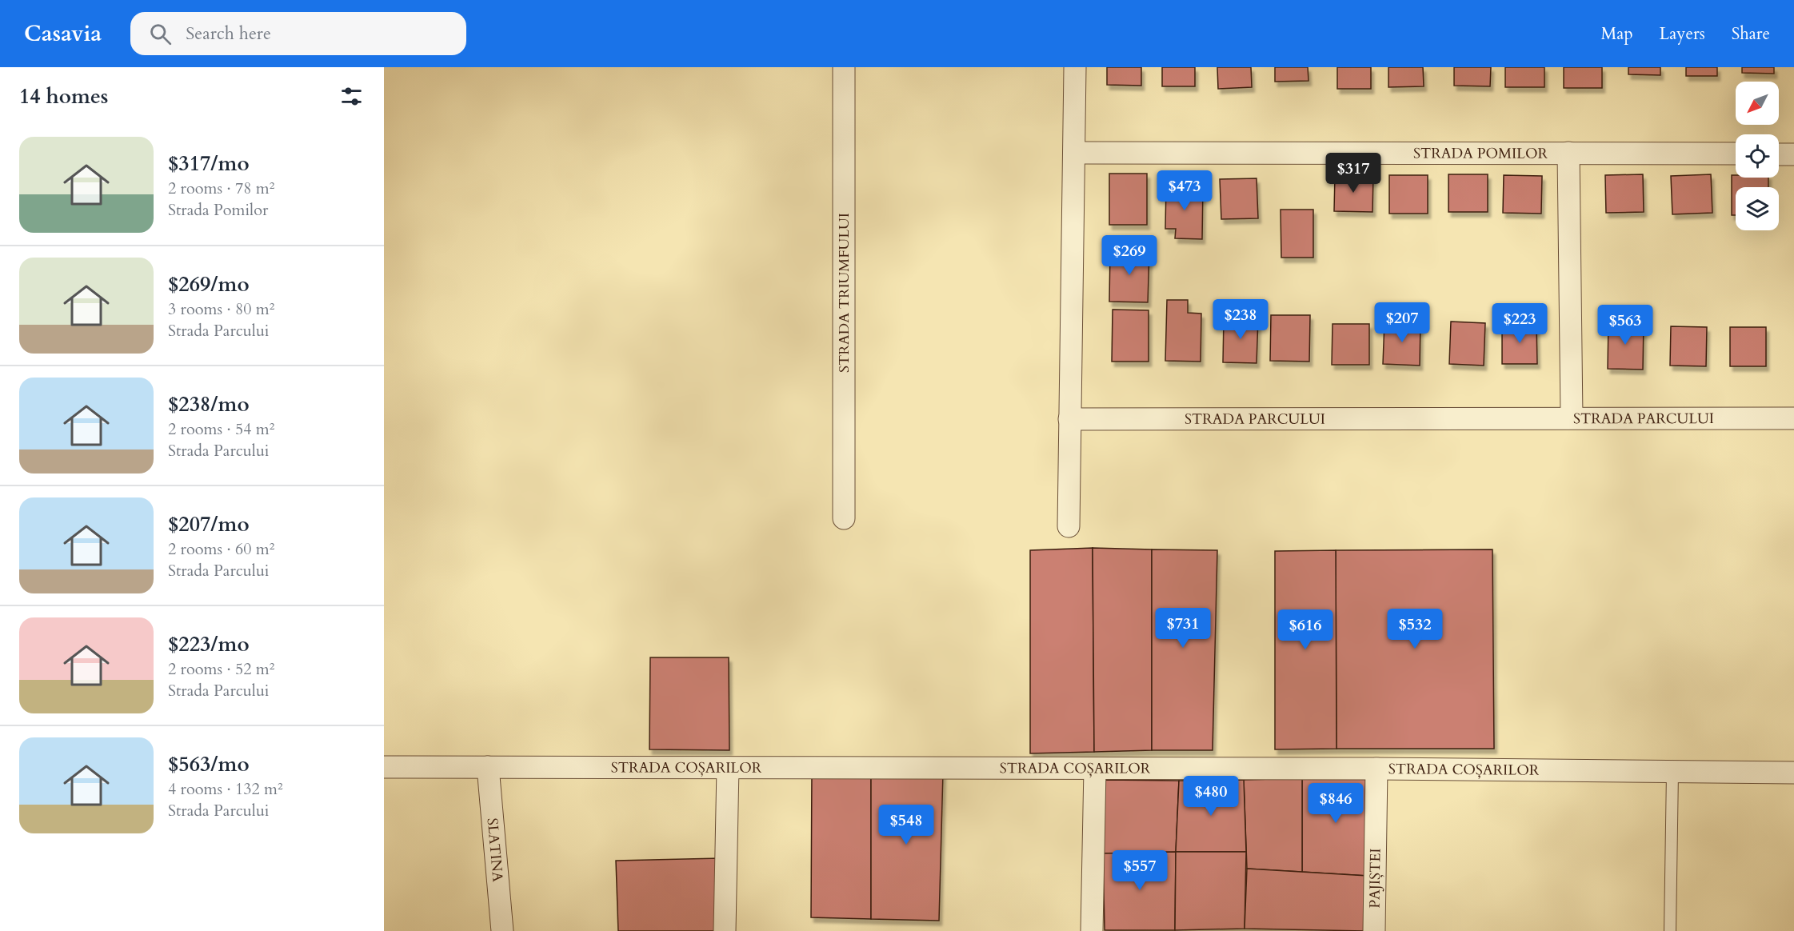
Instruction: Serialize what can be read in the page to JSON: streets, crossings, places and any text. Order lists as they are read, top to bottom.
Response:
{
  "streets": {
    "street": [
      "STRADA POMILOR",
      "STRADA TRIUMFULUI",
      "STRADA PARCULUI",
      "STRADA COȘARILOR",
      "SLATINA",
      "PAJIȘTEI"
    ]
  },
  "crossings": [
    ["STRADA COȘARILOR", "SLATINA"],
    ["STRADA COȘARILOR", "PAJIȘTEI"]
  ],
  "north": "bottom left",
  "page": {
    "header": "Casavia",
    "search": "Search here",
    "nav": ["Map", "Layers", "Share"],
    "heading": "14 homes",
    "list": [
      {
        "name": "$317/mo",
        "note": "2 rooms · 78 m² · Strada Pomilor"
      },
      {
        "name": "$269/mo",
        "note": "3 rooms · 80 m² · Strada Parcului"
      },
      {
        "name": "$238/mo",
        "note": "2 rooms · 54 m² · Strada Parcului"
      },
      {
        "name": "$207/mo",
        "note": "2 rooms · 60 m² · Strada Parcului"
      },
      {
        "name": "$223/mo",
        "note": "2 rooms · 52 m² · Strada Parcului"
      },
      {
        "name": "$563/mo",
        "note": "4 rooms · 132 m² · Strada Parcului"
      }
    ],
    "price": [
      "$317",
      "$473",
      "$269",
      "$238",
      "$207",
      "$223",
      "$563",
      "$731",
      "$532",
      "$616",
      "$480",
      "$846",
      "$548",
      "$557"
    ]
  }
}
